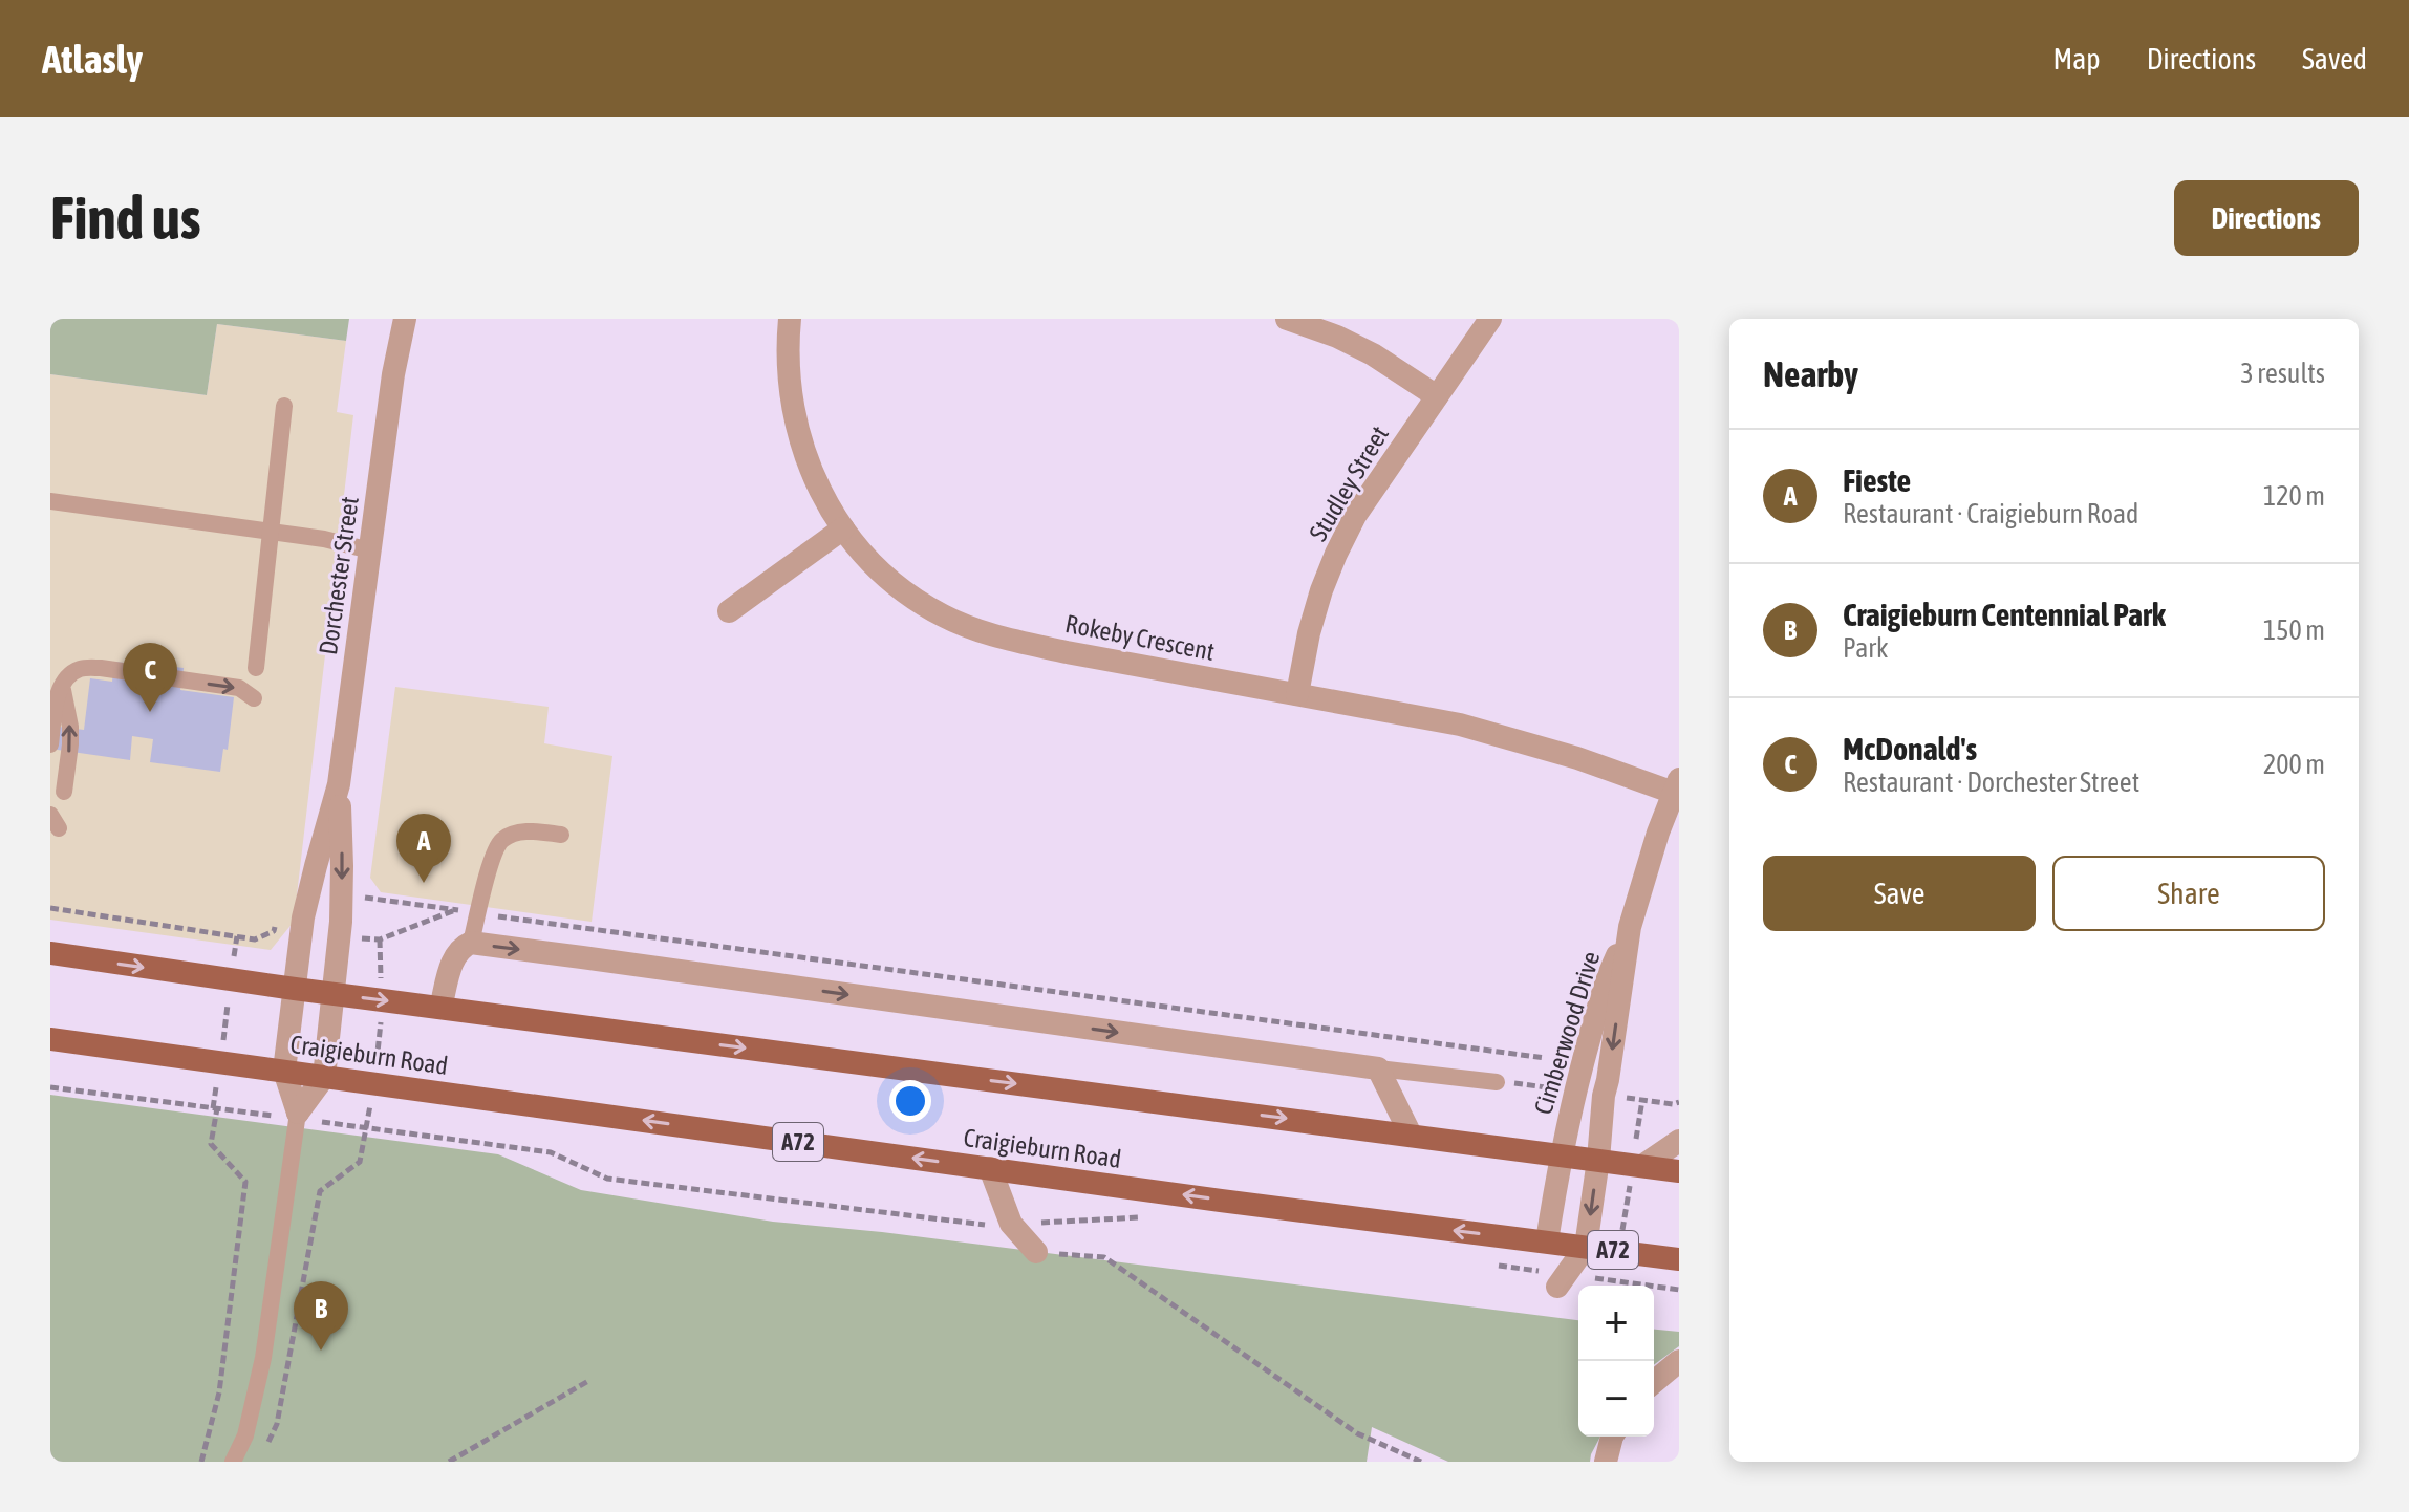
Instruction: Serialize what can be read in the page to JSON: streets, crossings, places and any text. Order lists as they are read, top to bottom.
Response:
{
  "streets": {
    "main road": ["Craigieburn Road", "A72"],
    "street": [
      "Studley Street",
      "Dorchester Street",
      "Rokeby Crescent",
      "Cimberwood Drive"
    ]
  },
  "crossings": [
    ["Studley Street", "Rokeby Crescent"],
    ["Dorchester Street", "Craigieburn Road"],
    ["Rokeby Crescent", "Cimberwood Drive"],
    ["Cimberwood Drive", "Craigieburn Road"]
  ],
  "page": {
    "header": "Atlasly",
    "nav": ["Map", "Directions", "Saved"],
    "buttons": [
      "Directions",
      ["Save", "Share"]
    ],
    "title": "Find us",
    "heading": ["Nearby", "3 results"],
    "list": [
      {
        "mark": "A",
        "name": "Fieste",
        "note": "Restaurant · Craigieburn Road",
        "value": "120 m"
      },
      {
        "mark": "B",
        "name": "Craigieburn Centennial Park",
        "note": "Park",
        "value": "150 m"
      },
      {
        "mark": "C",
        "name": "McDonald's",
        "note": "Restaurant · Dorchester Street",
        "value": "200 m"
      }
    ],
    "pins": ["C", "A", "B"],
    "map_buttons": ["+", "−"]
  }
}
